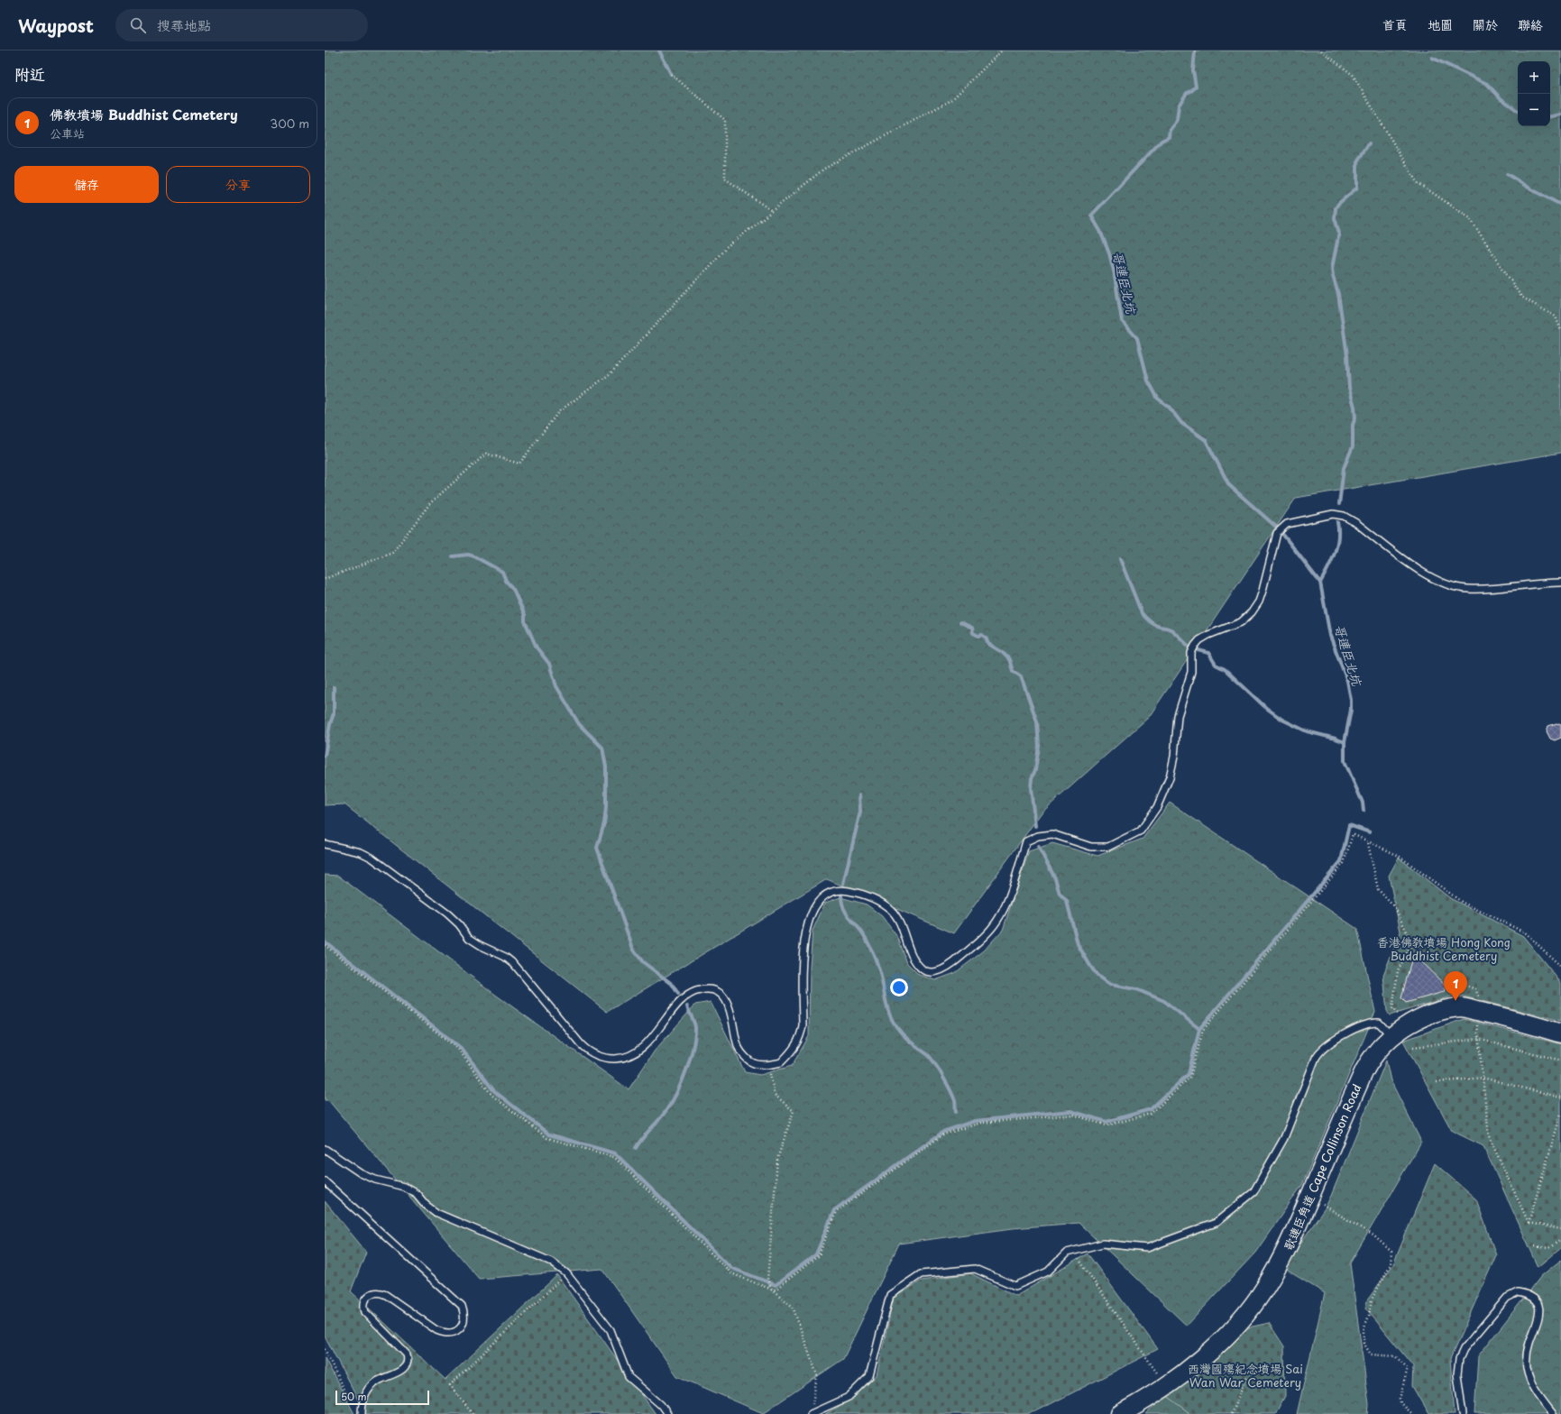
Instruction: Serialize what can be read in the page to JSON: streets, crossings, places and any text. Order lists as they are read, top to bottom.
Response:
{
  "streets": {
    "street": ["歌連臣角道 Cape Collinson Road"]
  },
  "water": ["哥連臣北坑"],
  "parks": ["香港佛教墳場 Hong Kong Buddhist Cemetery", "西灣國殤紀念墳場 Sai Wan War Cemetery"],
  "scale_bar": "50 m",
  "page": {
    "header": "Waypost",
    "search": "搜尋地點",
    "nav": [
      "首頁",
      "地圖",
      "關於",
      "聯絡"
    ],
    "heading": "附近",
    "map_buttons": ["+", "−"],
    "list": [
      {
        "mark": "1",
        "name": "佛教墳場 Buddhist Cemetery",
        "note": "公車站",
        "value": "300 m"
      }
    ],
    "buttons": ["儲存", "分享"],
    "pins": "1",
    "scale": "50 m"
  }
}
